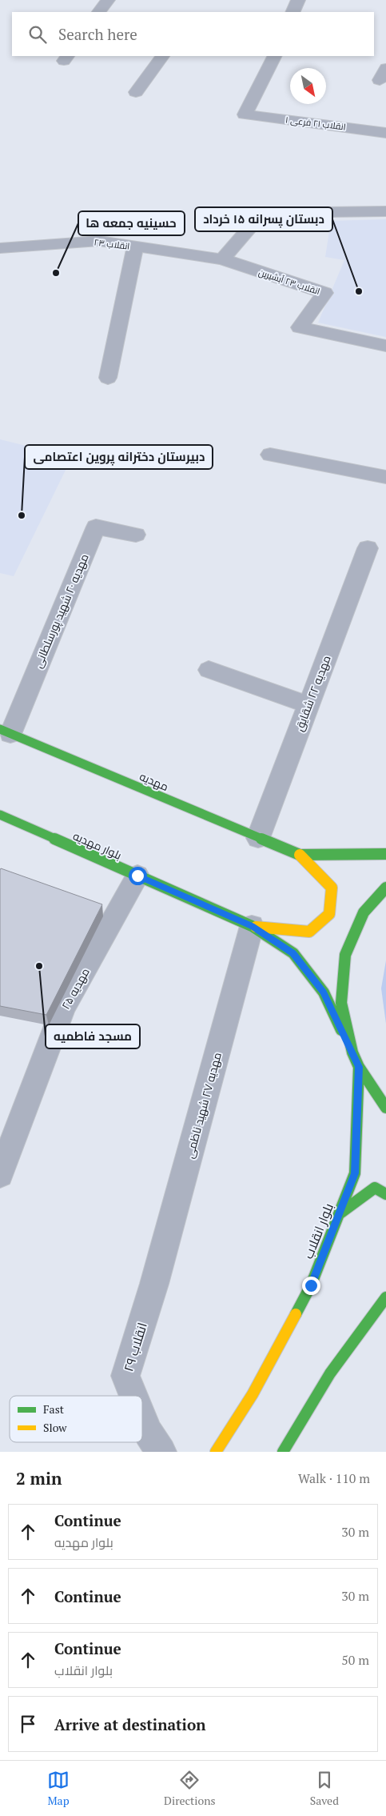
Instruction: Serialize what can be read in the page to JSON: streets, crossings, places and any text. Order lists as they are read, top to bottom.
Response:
{
  "streets": {
    "main road": ["مهدیه", "بلوار مهدیه", "بلوار انقلاب"],
    "street": [
      "انقلاب ۲۱ فرعی ۱",
      "انقلاب ۲۳",
      "انقلاب ۲۳ آبشیرین",
      "مهدیه ۲۰ شهید پورسلطانی",
      "مهدیه ۲۲ شقایق",
      "مهدیه ۲۵",
      "مهدیه ۲۷ شهید ناظمی",
      "انقلاب ۲۹"
    ]
  },
  "crossings": [
    ["انقلاب ۲۳", "انقلاب ۲۳ آبشیرین"],
    ["مهدیه ۲۰ شهید پورسلطانی", "مهدیه"],
    ["مهدیه ۲۲ شقایق", "مهدیه"],
    ["بلوار مهدیه", "مهدیه ۲۵"],
    ["بلوار مهدیه", "مهدیه ۲۷ شهید ناظمی"],
    ["مهدیه ۲۷ شهید ناظمی", "انقلاب ۲۹"]
  ],
  "places": [
    "حسینیه جمعه ها",
    "دبستان پسرانه ۱۵ خرداد",
    "دبیرستان دخترانه پروین اعتصامی",
    "مسجد فاطمیه"
  ],
  "legend": ["Fast", "Slow"],
  "north": "bottom right",
  "page": {
    "search": "Search here",
    "heading": ["2 min", "Walk · 110 m"],
    "list": [
      ["Continue", "بلوار مهدیه", "30 m"],
      ["Continue", "30 m"],
      ["Continue", "بلوار انقلاب", "50 m"],
      "Arrive at destination"
    ],
    "nav": ["Map", "Directions", "Saved"]
  }
}
